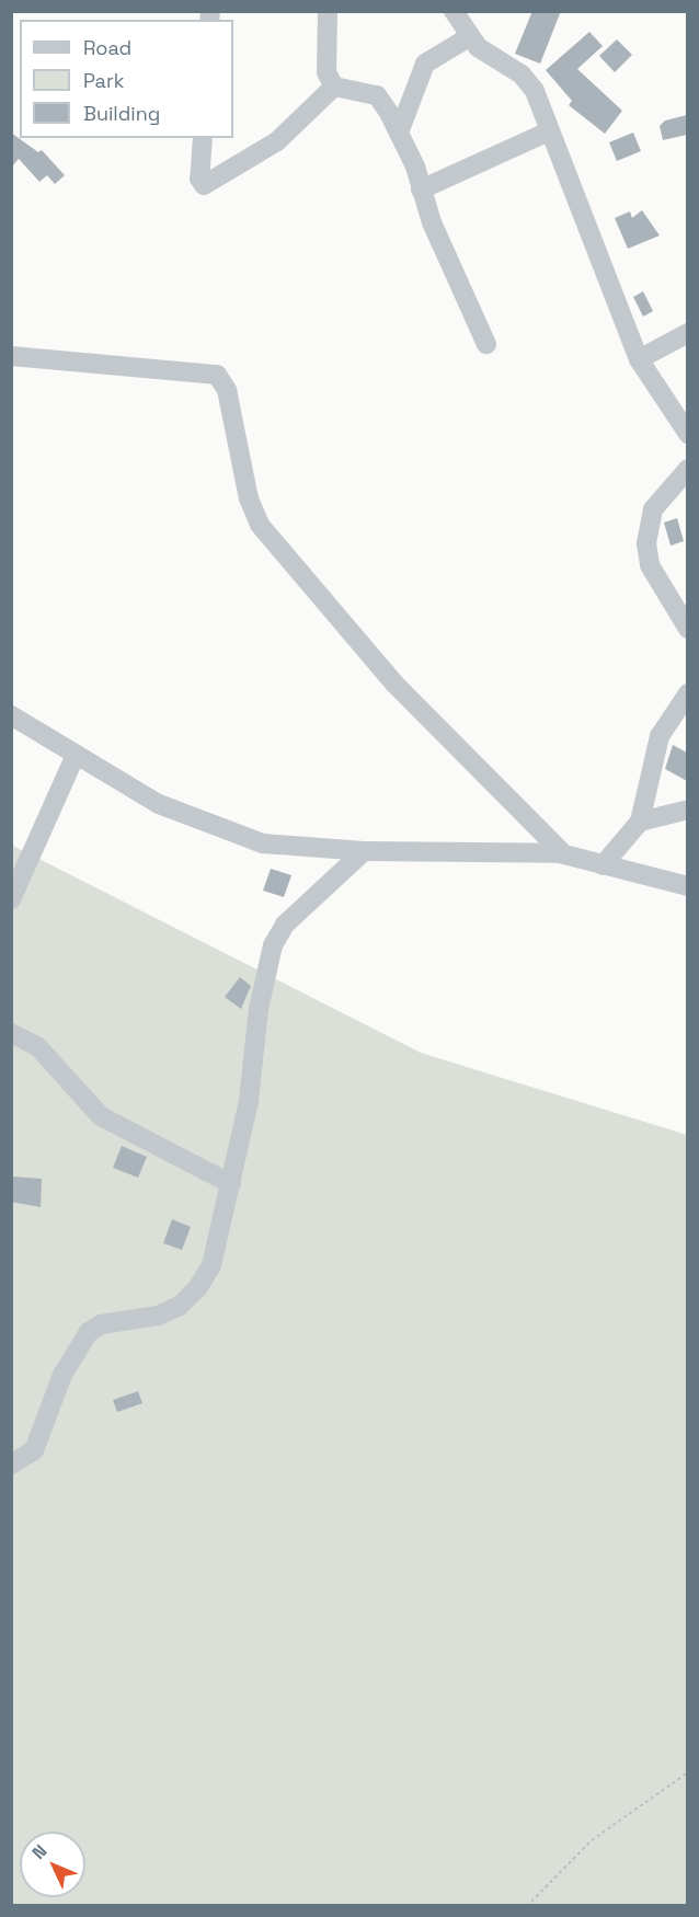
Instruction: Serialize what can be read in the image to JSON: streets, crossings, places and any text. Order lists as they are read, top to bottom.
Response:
{
  "legend": ["Road", "Park", "Building"],
  "north": "top left"
}
